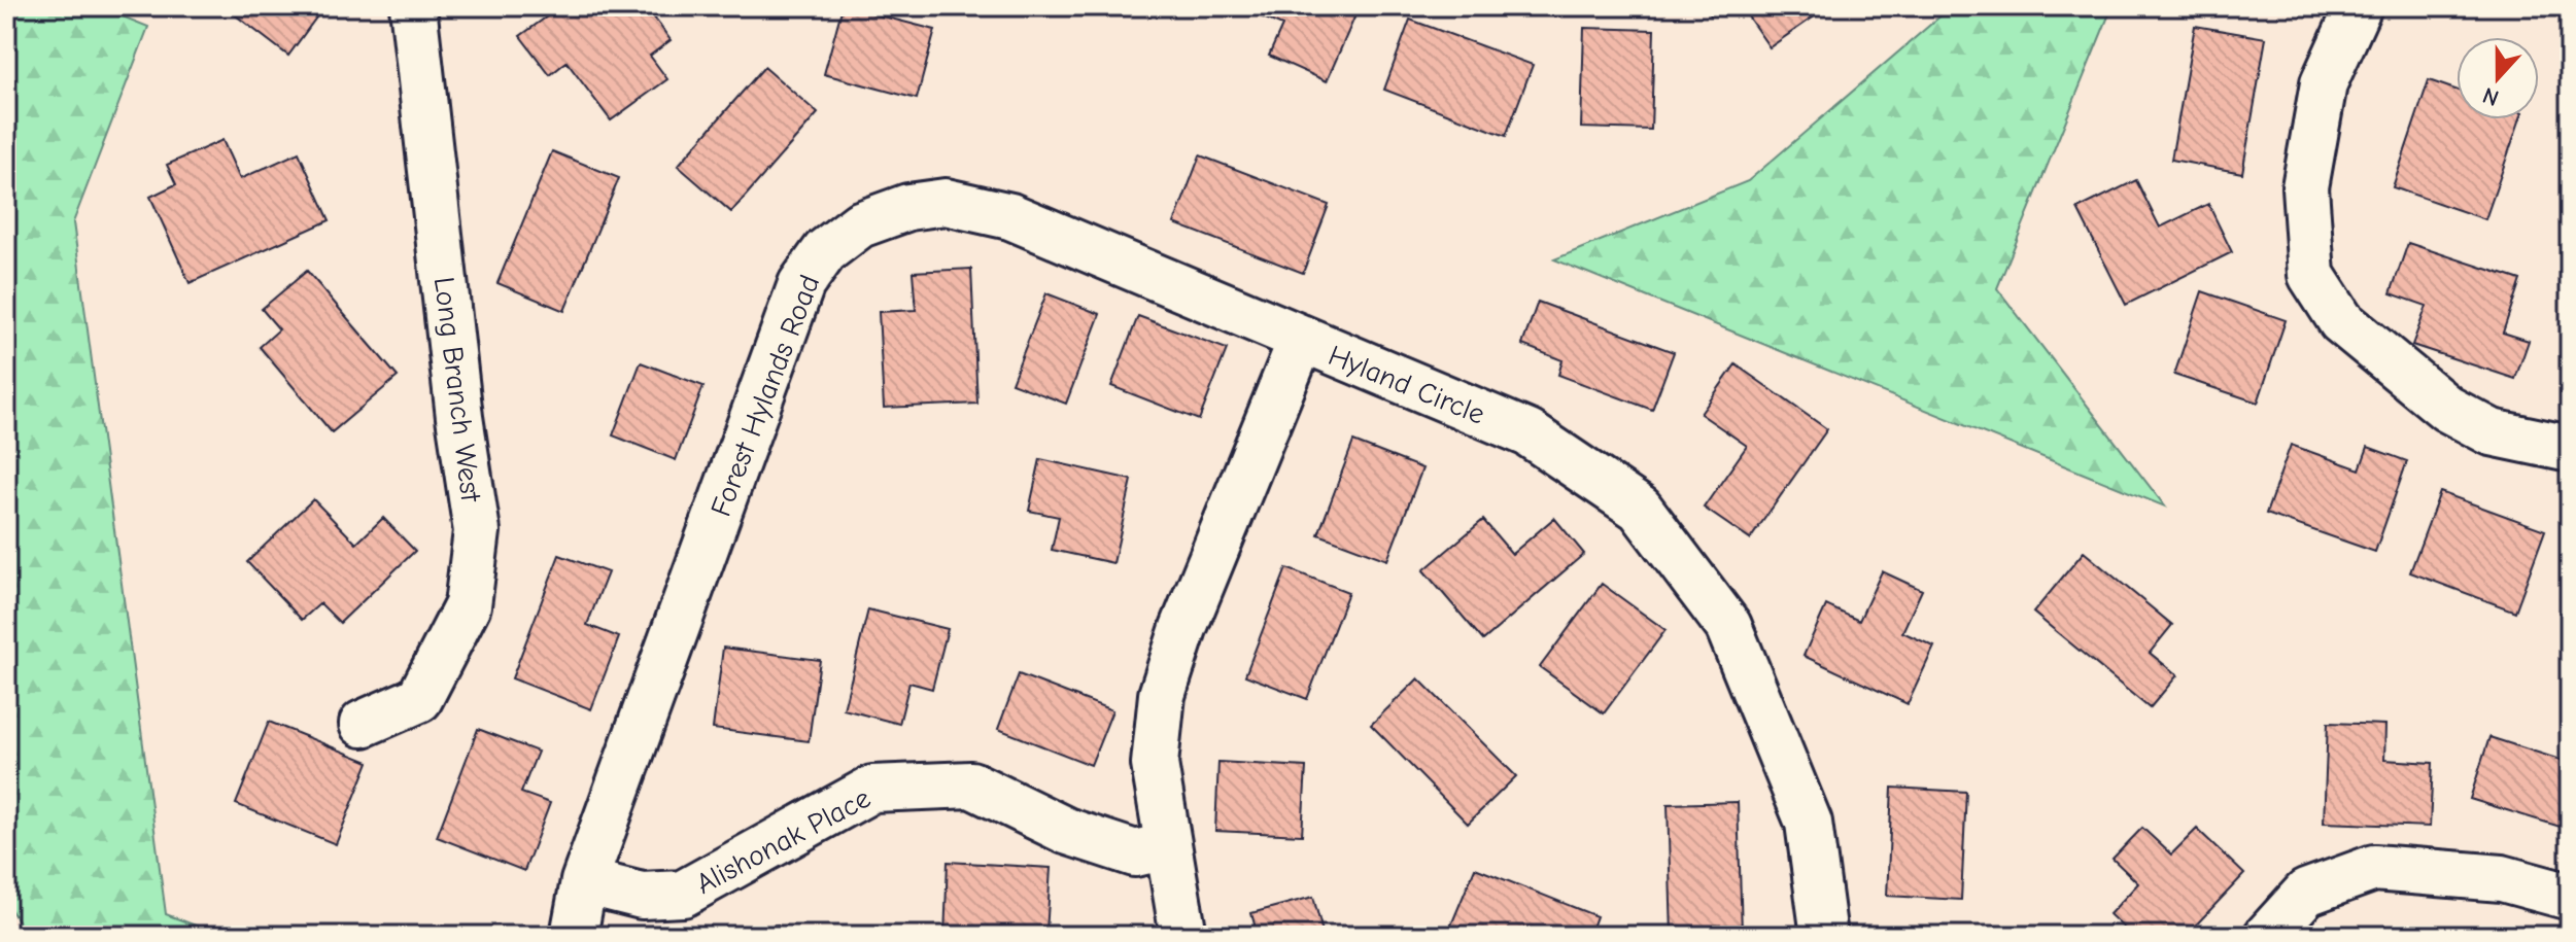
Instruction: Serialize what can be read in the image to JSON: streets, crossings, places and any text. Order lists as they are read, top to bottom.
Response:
{
  "streets": {
    "street": [
      "Hyland Circle",
      "Long Branch West",
      "Forest Hylands Road",
      "Alishonak Place"
    ]
  },
  "crossings": [
    ["Hyland Circle", "Forest Hylands Road"],
    ["Hyland Circle", "Alishonak Place"],
    ["Forest Hylands Road", "Alishonak Place"]
  ],
  "north": "bottom"
}
